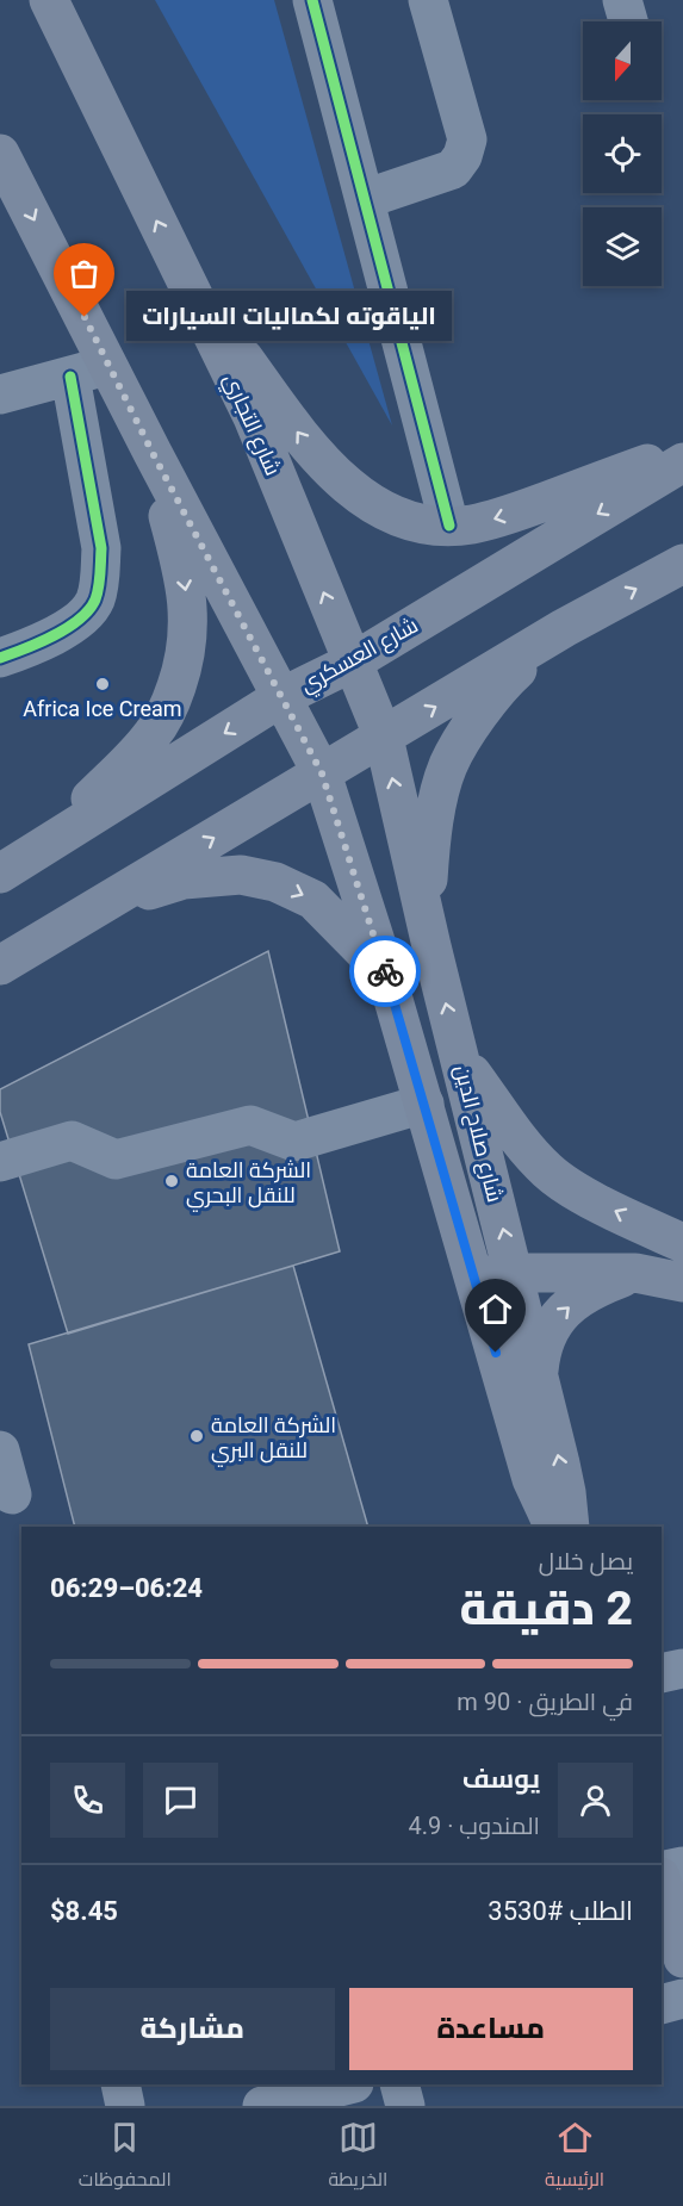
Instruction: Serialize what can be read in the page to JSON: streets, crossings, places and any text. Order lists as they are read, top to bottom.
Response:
{
  "streets": {
    "main road": ["شارع التجاري", "شارع العسكري", "شارع صلاح الدين"]
  },
  "crossings": [
    ["شارع التجاري", "شارع العسكري"],
    ["شارع التجاري", "شارع صلاح الدين"],
    ["شارع العسكري", "شارع صلاح الدين"]
  ],
  "places": [
    "الياقوته لكماليات السيارات",
    "Africa Ice Cream",
    "الشركة العامة للنقل البحري",
    "الشركة العامة للنقل البري"
  ],
  "north": "bottom",
  "page": {
    "bubble": "الياقوته لكماليات السيارات",
    "heading": ["2 دقيقة", "يصل خلال", "06:24–06:29"],
    "panel": [
      "يوسف",
      "المندوب · 4.9",
      "الطلب #3530",
      "$8.45"
    ],
    "bar": "في الطريق · 90 m",
    "buttons": ["مساعدة", "مشاركة"],
    "tabs": ["الرئيسية", "الخريطة", "المحفوظات"]
  }
}
